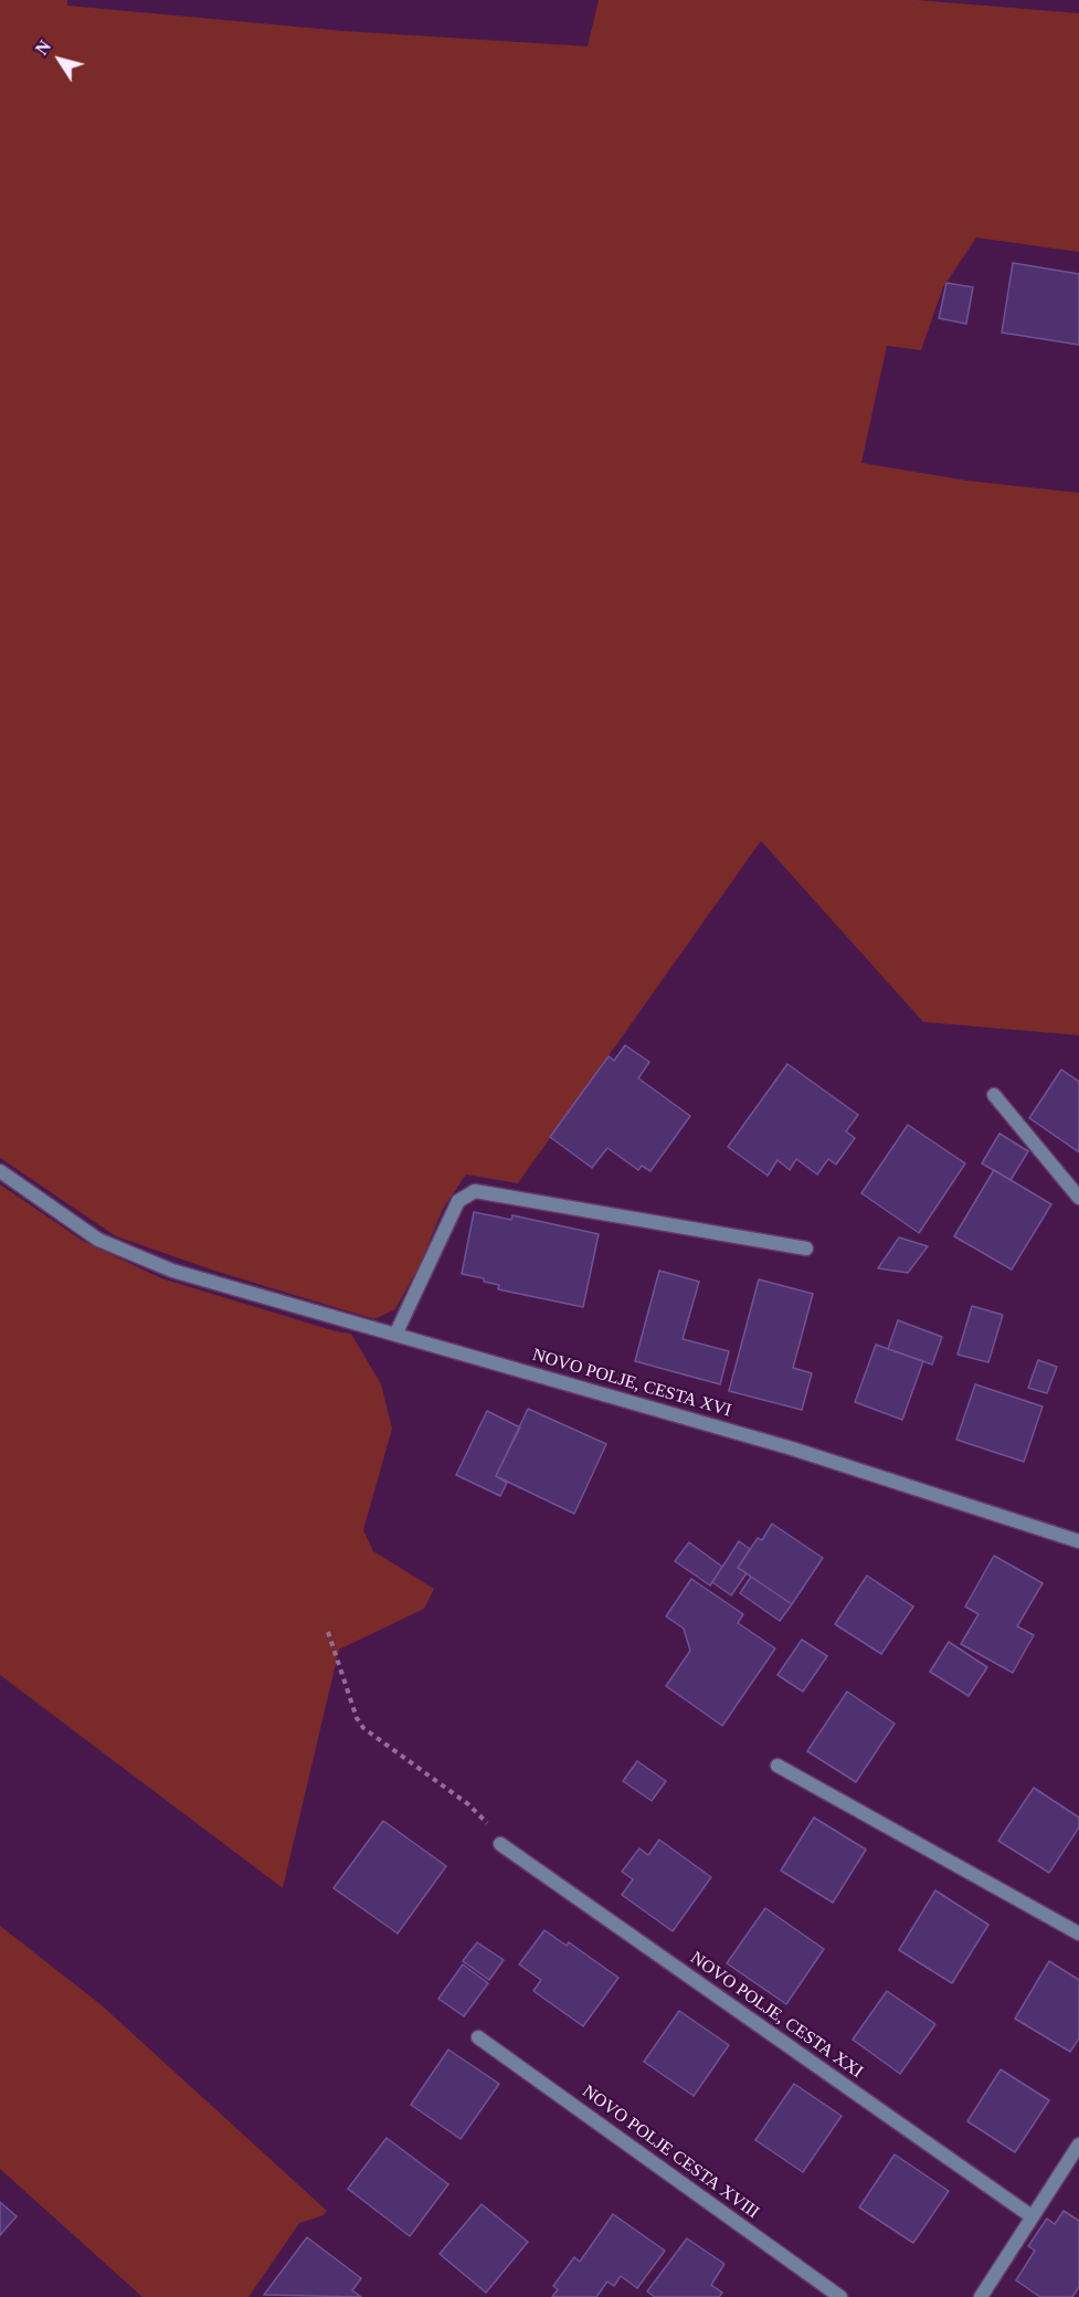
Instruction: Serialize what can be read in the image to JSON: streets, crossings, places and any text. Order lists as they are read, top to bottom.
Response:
{
  "streets": {
    "street": ["NOVO POLJE, CESTA XVI", "NOVO POLJE, CESTA XXI", "NOVO POLJE CESTA XVIII"]
  },
  "north": "top left"
}
